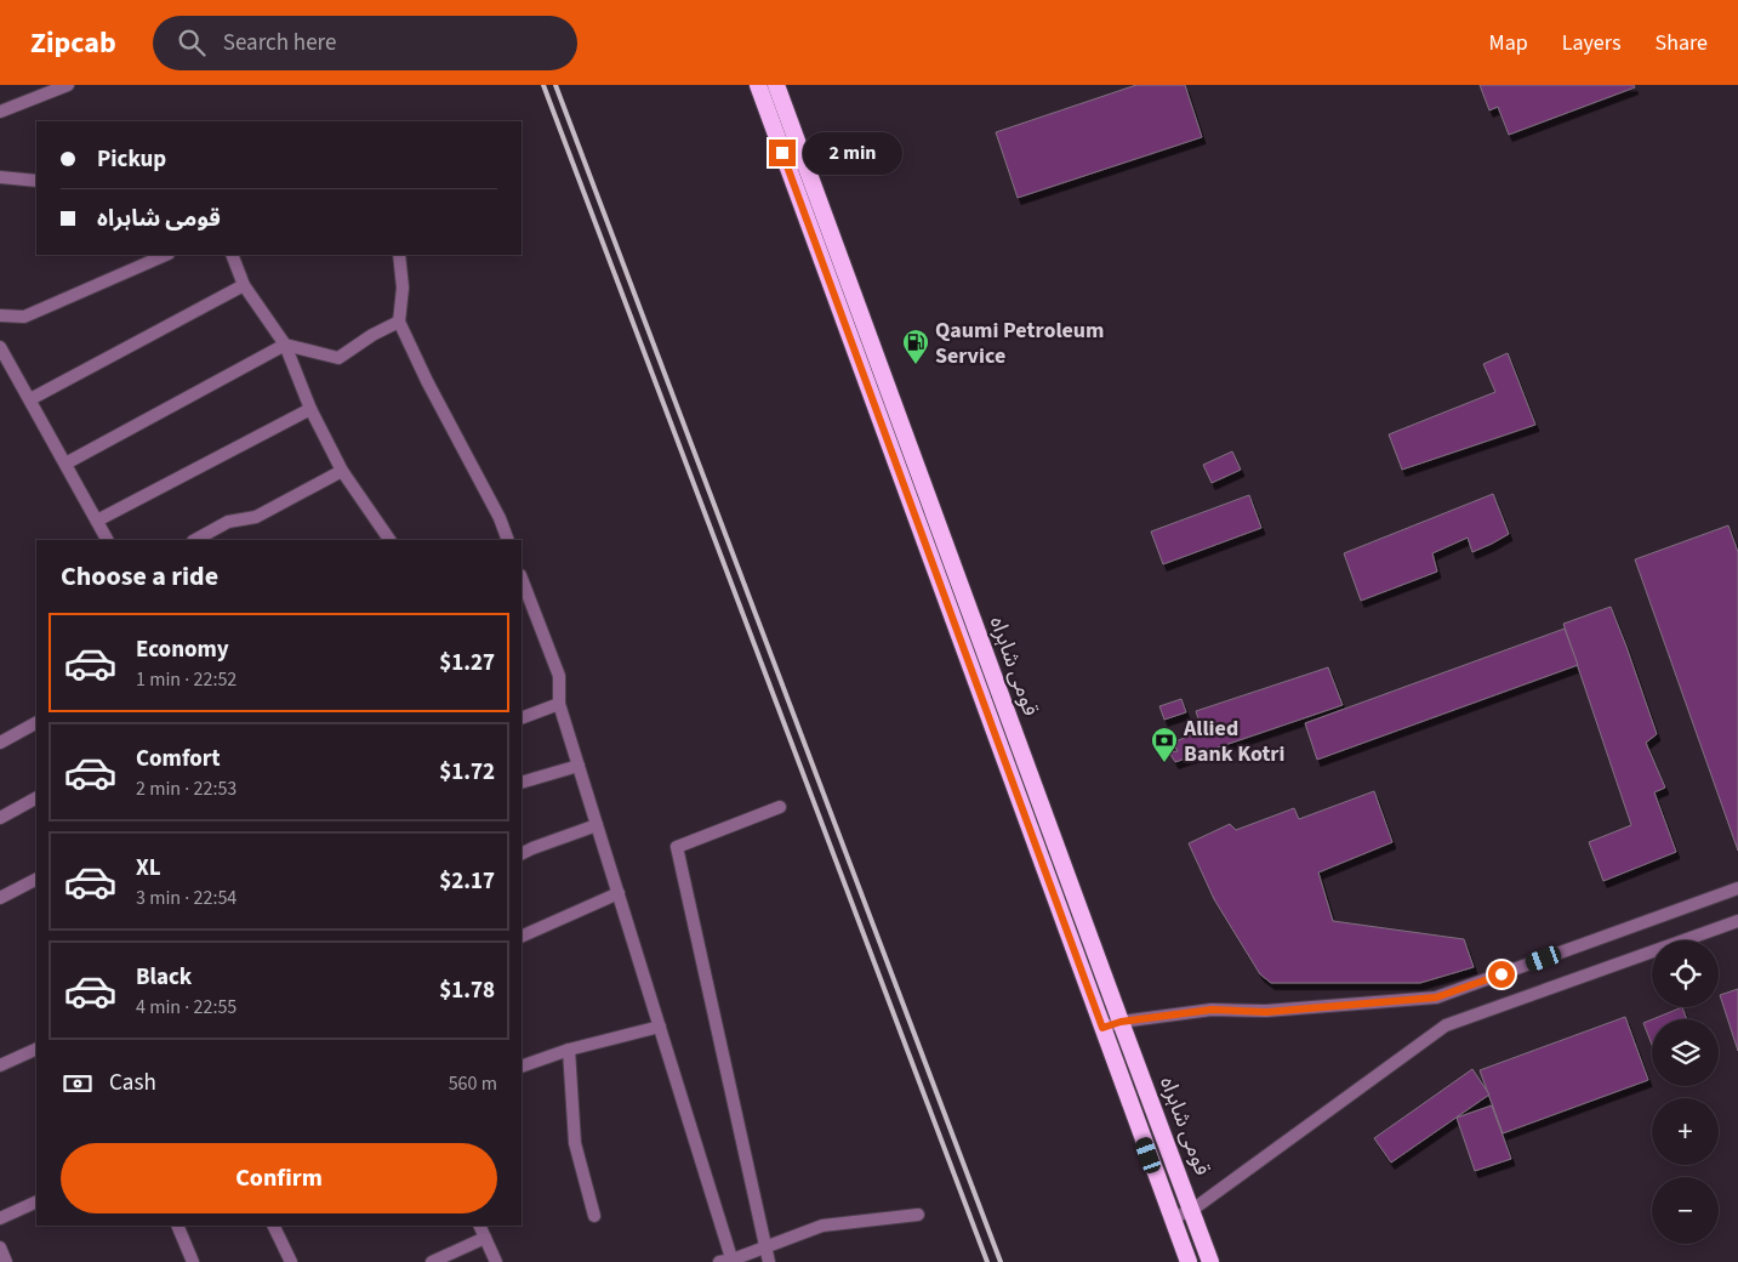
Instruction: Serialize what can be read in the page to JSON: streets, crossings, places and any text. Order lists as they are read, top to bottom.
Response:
{
  "streets": {
    "highway": ["قومی شاہراہ"]
  },
  "places": {
    "fuel station": ["Qaumi Petroleum Service"],
    "bank": ["Allied Bank Kotri"]
  },
  "page": {
    "header": "Zipcab",
    "search": "Search here",
    "nav": ["Map", "Layers", "Share"],
    "banner": ["Pickup", "قومی شاہراہ"],
    "bubble": "2 min",
    "heading": "Choose a ride",
    "list": [
      {
        "name": "Economy",
        "note": "1 min · 22:52",
        "value": "$1.27"
      },
      {
        "name": "Comfort",
        "note": "2 min · 22:53",
        "value": "$1.72"
      },
      {
        "name": "XL",
        "note": "3 min · 22:54",
        "value": "$2.17"
      },
      {
        "name": "Black",
        "note": "4 min · 22:55",
        "value": "$1.78"
      }
    ],
    "map_buttons": ["+", "−"],
    "pay": ["Cash", "560 m"],
    "buttons": "Confirm"
  }
}
